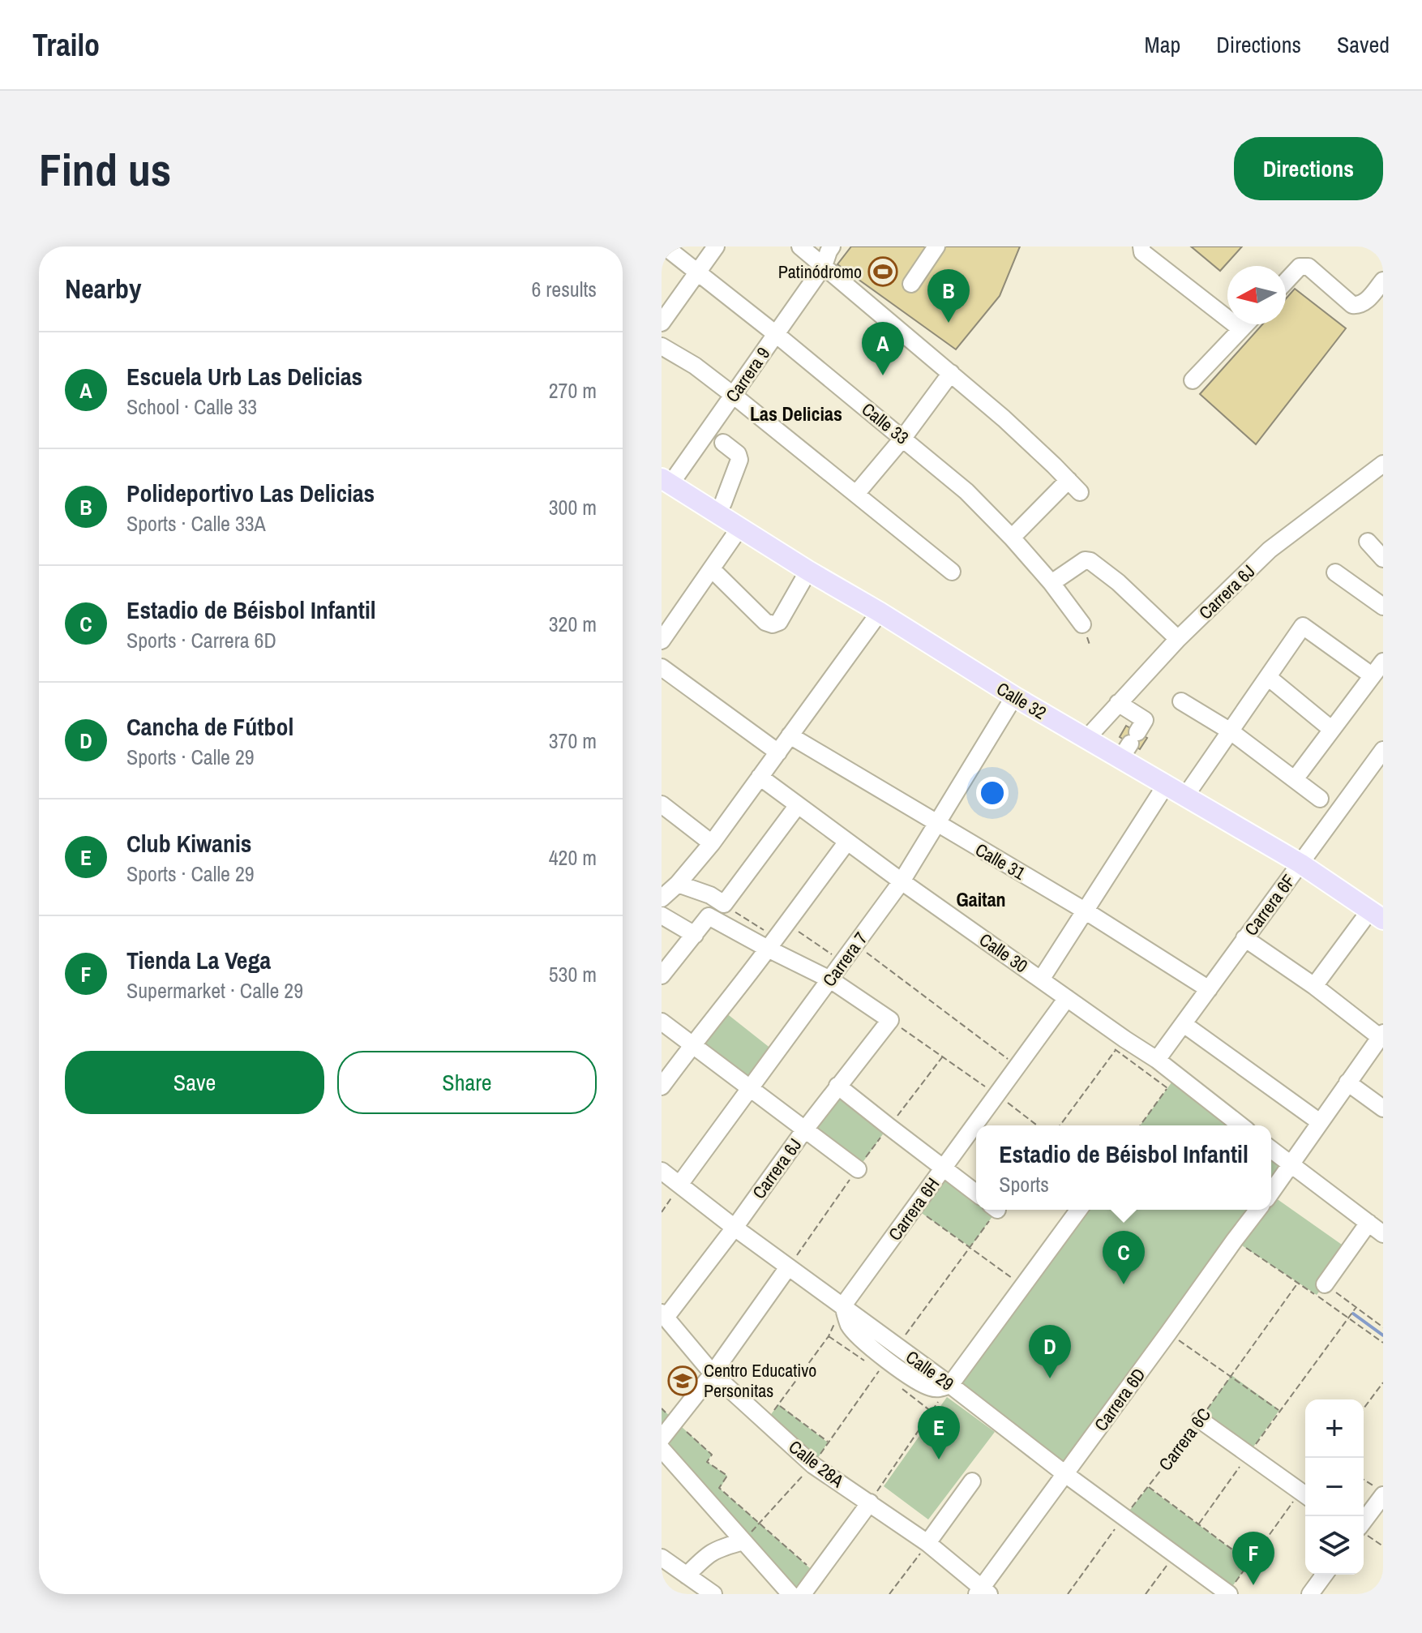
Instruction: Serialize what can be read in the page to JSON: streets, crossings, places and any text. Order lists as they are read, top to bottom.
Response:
{
  "streets": {
    "main road": ["Calle 32"],
    "street": [
      "Carrera 9",
      "Calle 33",
      "Carrera 6J",
      "Calle 31",
      "Carrera 6F",
      "Calle 30",
      "Carrera 7",
      "Carrera 6H",
      "Calle 29",
      "Carrera 6D",
      "Calle 28A"
    ],
    "path": ["Carrera 6C"]
  },
  "crossings": [
    ["Carrera 9", "Calle 33"],
    ["Carrera 9", "Calle 32"],
    ["Carrera 6J", "Calle 32"],
    ["Carrera 6J", "Calle 29"],
    ["Carrera 6J", "Calle 28A"],
    ["Calle 32", "Carrera 6F"],
    ["Calle 32", "Carrera 7"],
    ["Calle 31", "Carrera 6F"],
    ["Calle 31", "Carrera 7"],
    ["Carrera 6F", "Calle 30"],
    ["Calle 30", "Carrera 7"],
    ["Calle 30", "Carrera 6H"],
    ["Carrera 7", "Calle 29"],
    ["Carrera 6H", "Calle 29"],
    ["Calle 29", "Carrera 6D"],
    ["Calle 29", "Carrera 6C"],
    ["Carrera 6D", "Calle 28A"]
  ],
  "districts": ["Las Delicias", "Gaitan"],
  "places": {
    "sports": ["Patinódromo"],
    "school or university": ["Centro Educativo Personitas"]
  },
  "north": "left",
  "page": {
    "header": "Trailo",
    "nav": ["Map", "Directions", "Saved"],
    "buttons": [
      "Directions",
      ["Save", "Share"]
    ],
    "title": "Find us",
    "heading": ["Nearby", "6 results"],
    "pins": [
      "B",
      "A",
      "C",
      "D",
      "E",
      "F"
    ],
    "list": [
      {
        "mark": "A",
        "name": "Escuela Urb Las Delicias",
        "note": "School · Calle 33",
        "value": "270 m"
      },
      {
        "mark": "B",
        "name": "Polideportivo Las Delicias",
        "note": "Sports · Calle 33A",
        "value": "300 m"
      },
      {
        "mark": "C",
        "name": "Estadio de Béisbol Infantil",
        "note": "Sports · Carrera 6D",
        "value": "320 m"
      },
      {
        "mark": "D",
        "name": "Cancha de Fútbol",
        "note": "Sports · Calle 29",
        "value": "370 m"
      },
      {
        "mark": "E",
        "name": "Club Kiwanis",
        "note": "Sports · Calle 29",
        "value": "420 m"
      },
      {
        "mark": "F",
        "name": "Tienda La Vega",
        "note": "Supermarket · Calle 29",
        "value": "530 m"
      }
    ],
    "popup": ["Estadio de Béisbol Infantil", "Sports"],
    "map_buttons": ["+", "−"]
  }
}
